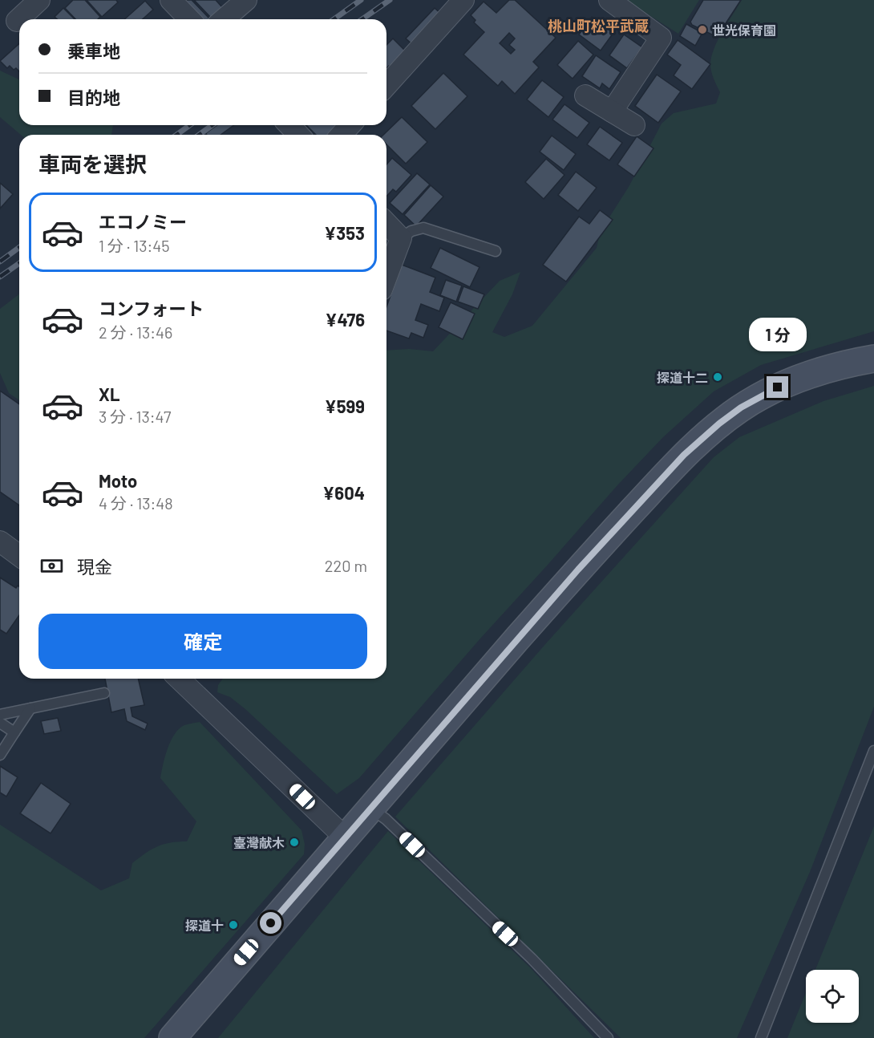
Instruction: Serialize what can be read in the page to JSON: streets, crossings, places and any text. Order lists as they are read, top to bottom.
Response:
{
  "districts": ["桃山町松平武蔵"],
  "places": [
    "世光保育園",
    "探道十二",
    "臺灣献木",
    "探道十"
  ],
  "page": {
    "banner": ["乗車地", "目的地"],
    "heading": "車両を選択",
    "list": [
      {
        "name": "エコノミー",
        "note": "1 分 · 13:45",
        "value": "¥353"
      },
      {
        "name": "コンフォート",
        "note": "2 分 · 13:46",
        "value": "¥476"
      },
      {
        "name": "XL",
        "note": "3 分 · 13:47",
        "value": "¥599"
      },
      {
        "name": "Moto",
        "note": "4 分 · 13:48",
        "value": "¥604"
      }
    ],
    "bubble": "1 分",
    "pay": ["現金", "220 m"],
    "buttons": "確定"
  }
}
